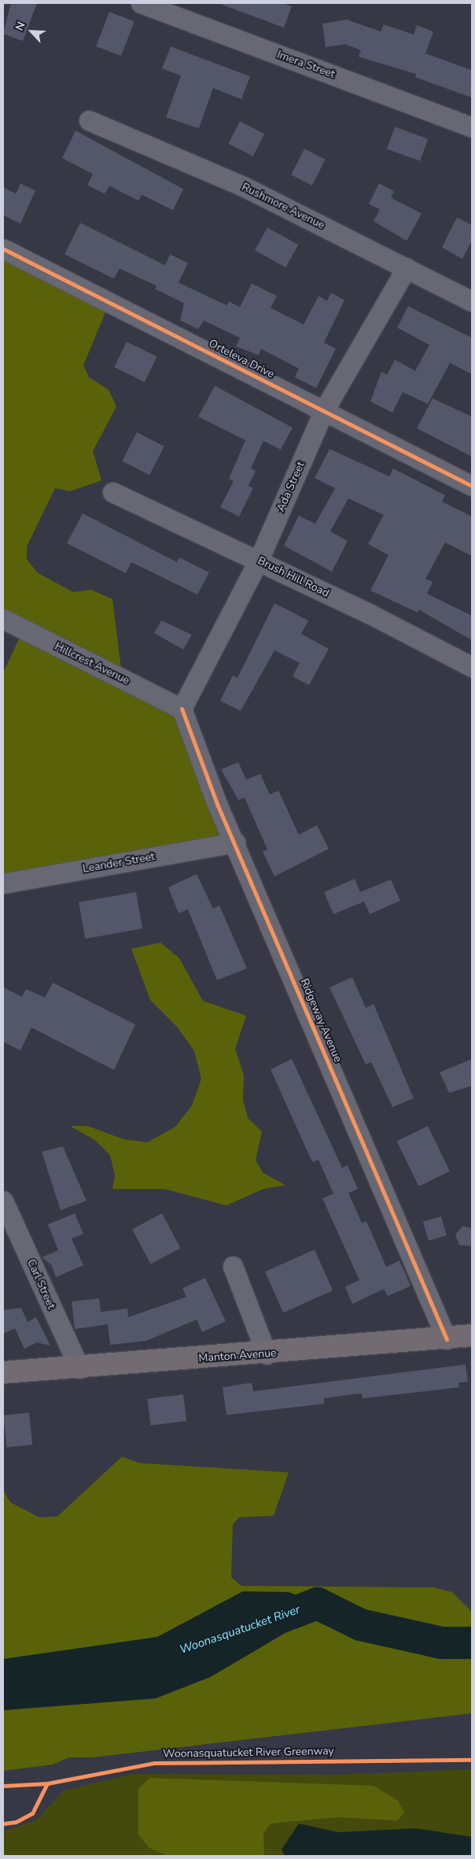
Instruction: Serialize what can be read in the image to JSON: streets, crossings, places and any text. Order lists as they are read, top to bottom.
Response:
{
  "streets": {
    "main road": ["Manton Avenue"],
    "street": [
      "Imera Street",
      "Rushmore Avenue",
      "Orteleva Drive",
      "Ada Street",
      "Brush Hill Road",
      "Hillcrest Avenue",
      "Leander Street",
      "Ridgeway Avenue",
      "Carl Street"
    ],
    "cycle path": ["Woonasquatucket River Greenway"]
  },
  "crossings": [
    ["Rushmore Avenue", "Ada Street"],
    ["Orteleva Drive", "Ada Street"],
    ["Ada Street", "Brush Hill Road"],
    ["Ada Street", "Hillcrest Avenue"],
    ["Ada Street", "Ridgeway Avenue"],
    ["Hillcrest Avenue", "Ridgeway Avenue"],
    ["Leander Street", "Ridgeway Avenue"],
    ["Ridgeway Avenue", "Manton Avenue"],
    ["Carl Street", "Manton Avenue"]
  ],
  "water": ["Woonasquatucket River"],
  "north": "top left"
}
